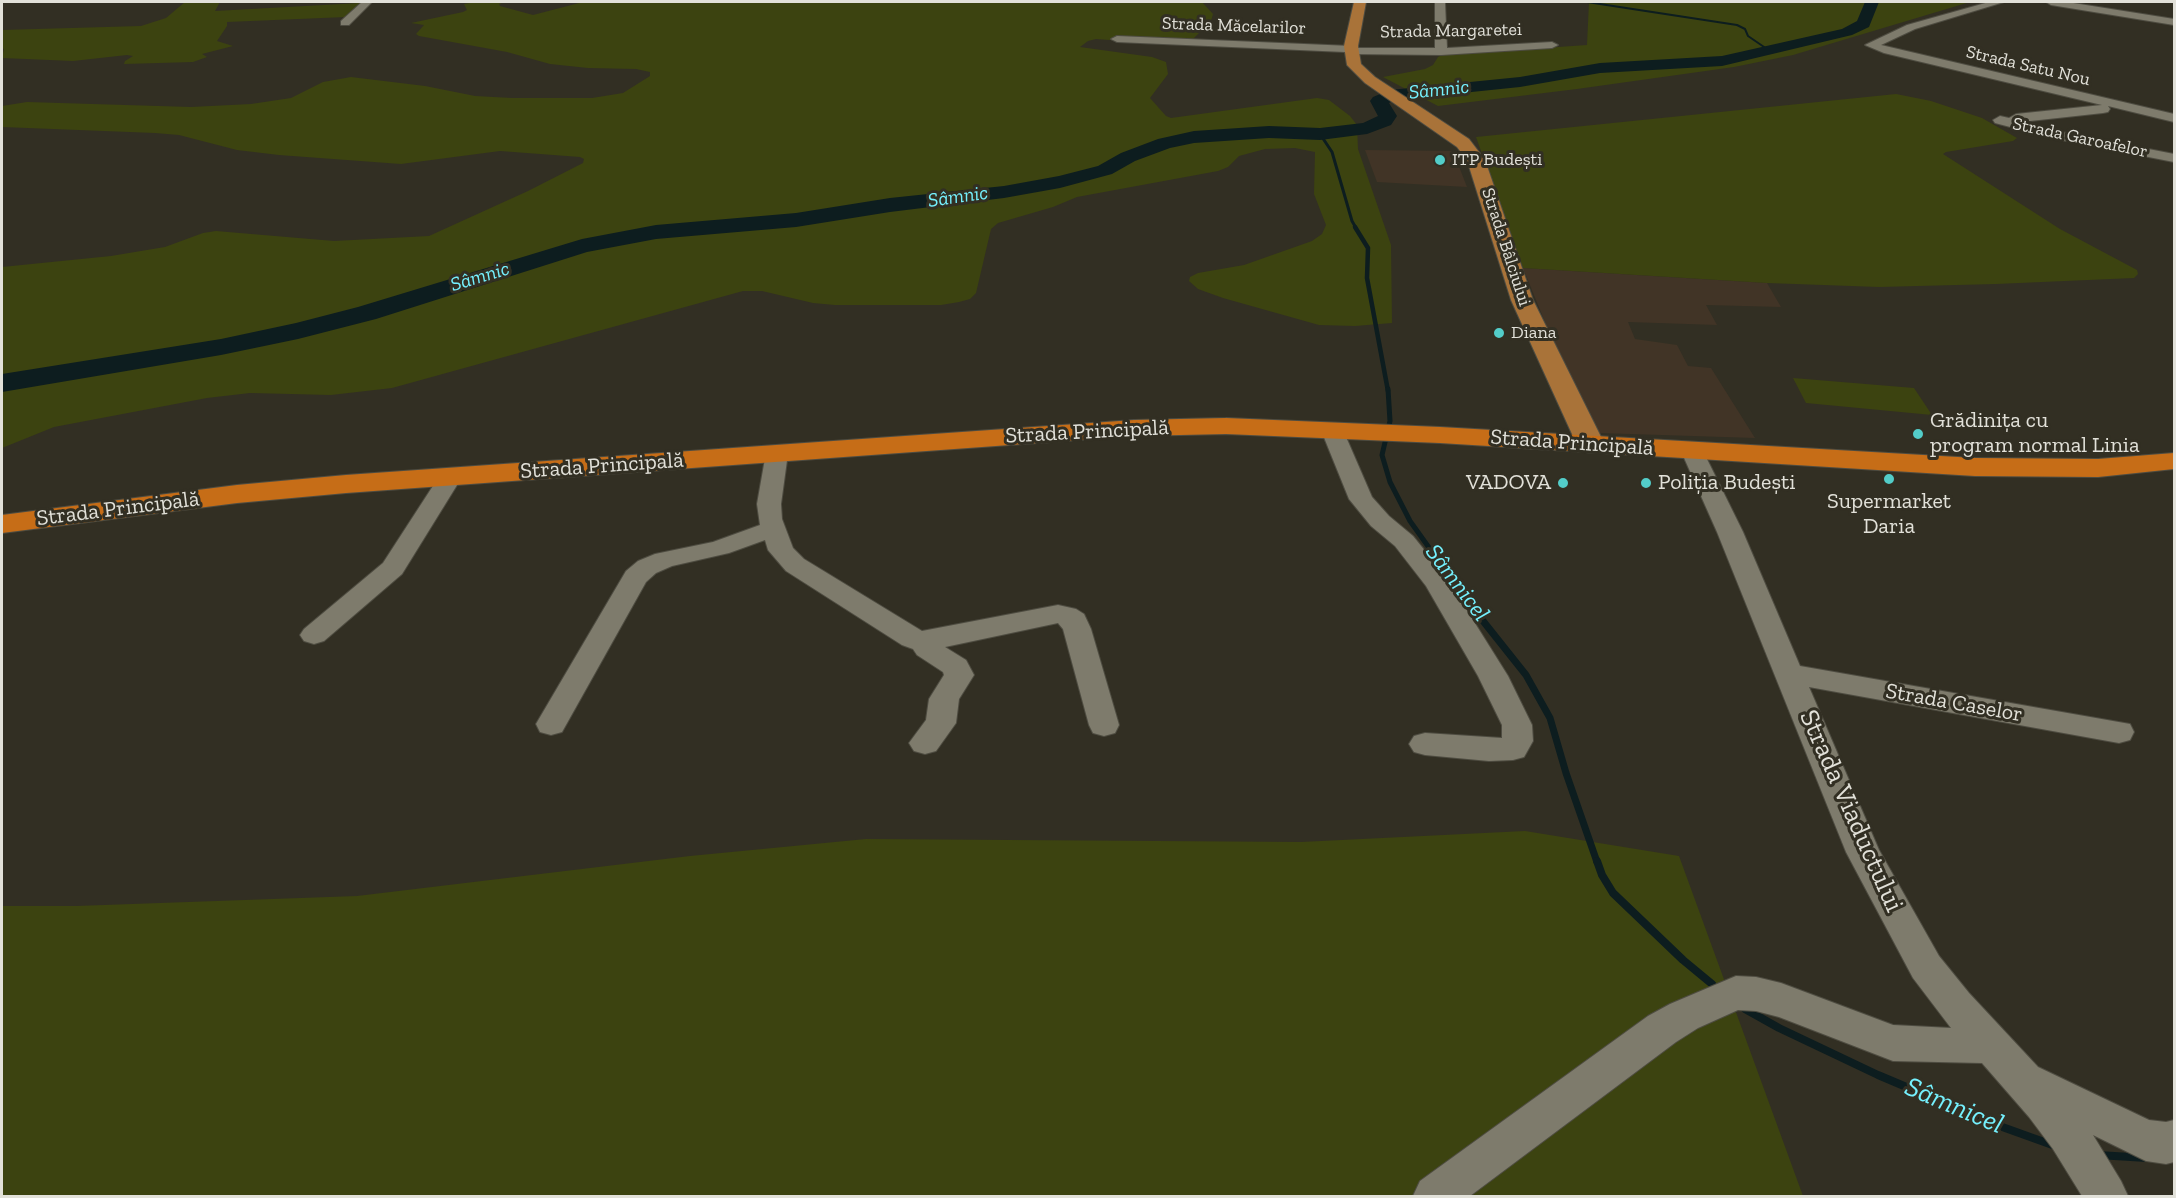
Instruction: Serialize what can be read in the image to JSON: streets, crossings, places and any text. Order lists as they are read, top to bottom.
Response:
{
  "streets": {
    "highway": ["Strada Principală"],
    "main road": ["Strada Bâlciului"],
    "street": [
      "Strada Măcelarilor",
      "Strada Margaretei",
      "Strada Satu Nou",
      "Strada Garoafelor",
      "Strada Caselor",
      "Strada Viaductului"
    ]
  },
  "crossings": [
    ["Strada Măcelarilor", "Strada Margaretei"],
    ["Strada Măcelarilor", "Strada Bâlciului"],
    ["Strada Margaretei", "Strada Bâlciului"],
    ["Strada Satu Nou", "Strada Garoafelor"],
    ["Strada Bâlciului", "Strada Principală"],
    ["Strada Principală", "Strada Viaductului"],
    ["Strada Caselor", "Strada Viaductului"]
  ],
  "water": ["Sâmnic", "Sâmnicel"],
  "places": [
    "ITP Budești",
    "Diana",
    "Grădinița cu program normal Linia",
    "Supermarket Daria",
    "VADOVA",
    "Poliția Budești"
  ]
}
